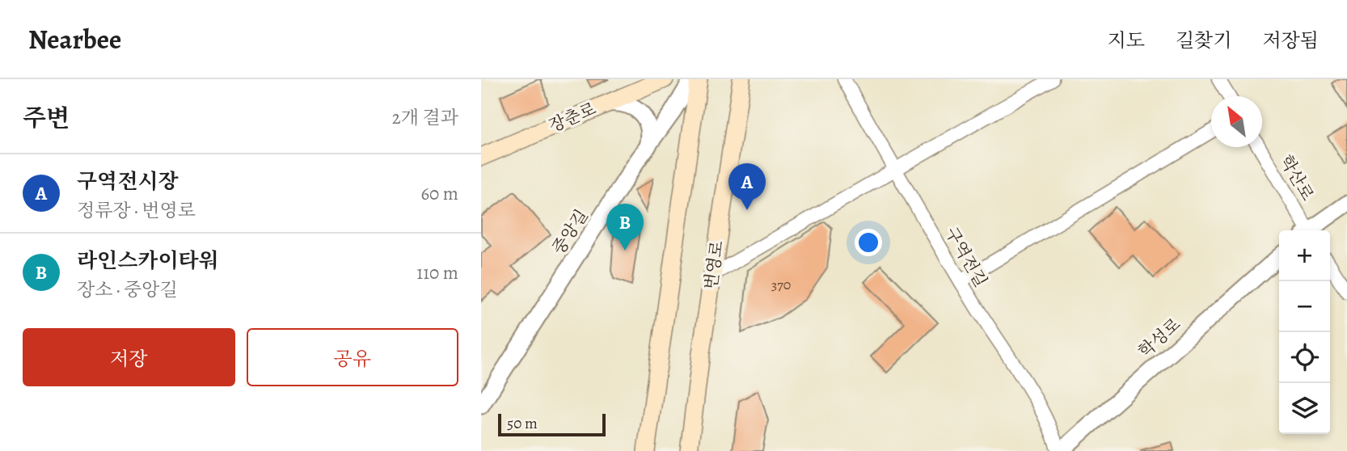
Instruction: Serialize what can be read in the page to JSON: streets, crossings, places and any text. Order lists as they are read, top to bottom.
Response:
{
  "streets": {
    "main road": ["장춘로", "번영로"],
    "street": [
      "학산로",
      "중앙길",
      "구역전길",
      "학성로"
    ]
  },
  "crossings": [
    ["구역전길", "학성로"]
  ],
  "house_numbers": ["370"],
  "scale_bar": "50 m",
  "north": "top left",
  "page": {
    "header": "Nearbee",
    "nav": ["지도", "길찾기", "저장됨"],
    "heading": ["주변", "2개 결과"],
    "list": [
      {
        "mark": "A",
        "name": "구역전시장",
        "note": "정류장 · 번영로",
        "value": "60 m"
      },
      {
        "mark": "B",
        "name": "라인스카이타워",
        "note": "장소 · 중앙길",
        "value": "110 m"
      }
    ],
    "pins": ["A", "B"],
    "map_buttons": ["+", "−"],
    "buttons": ["저장", "공유"],
    "scale": "50 m"
  }
}
